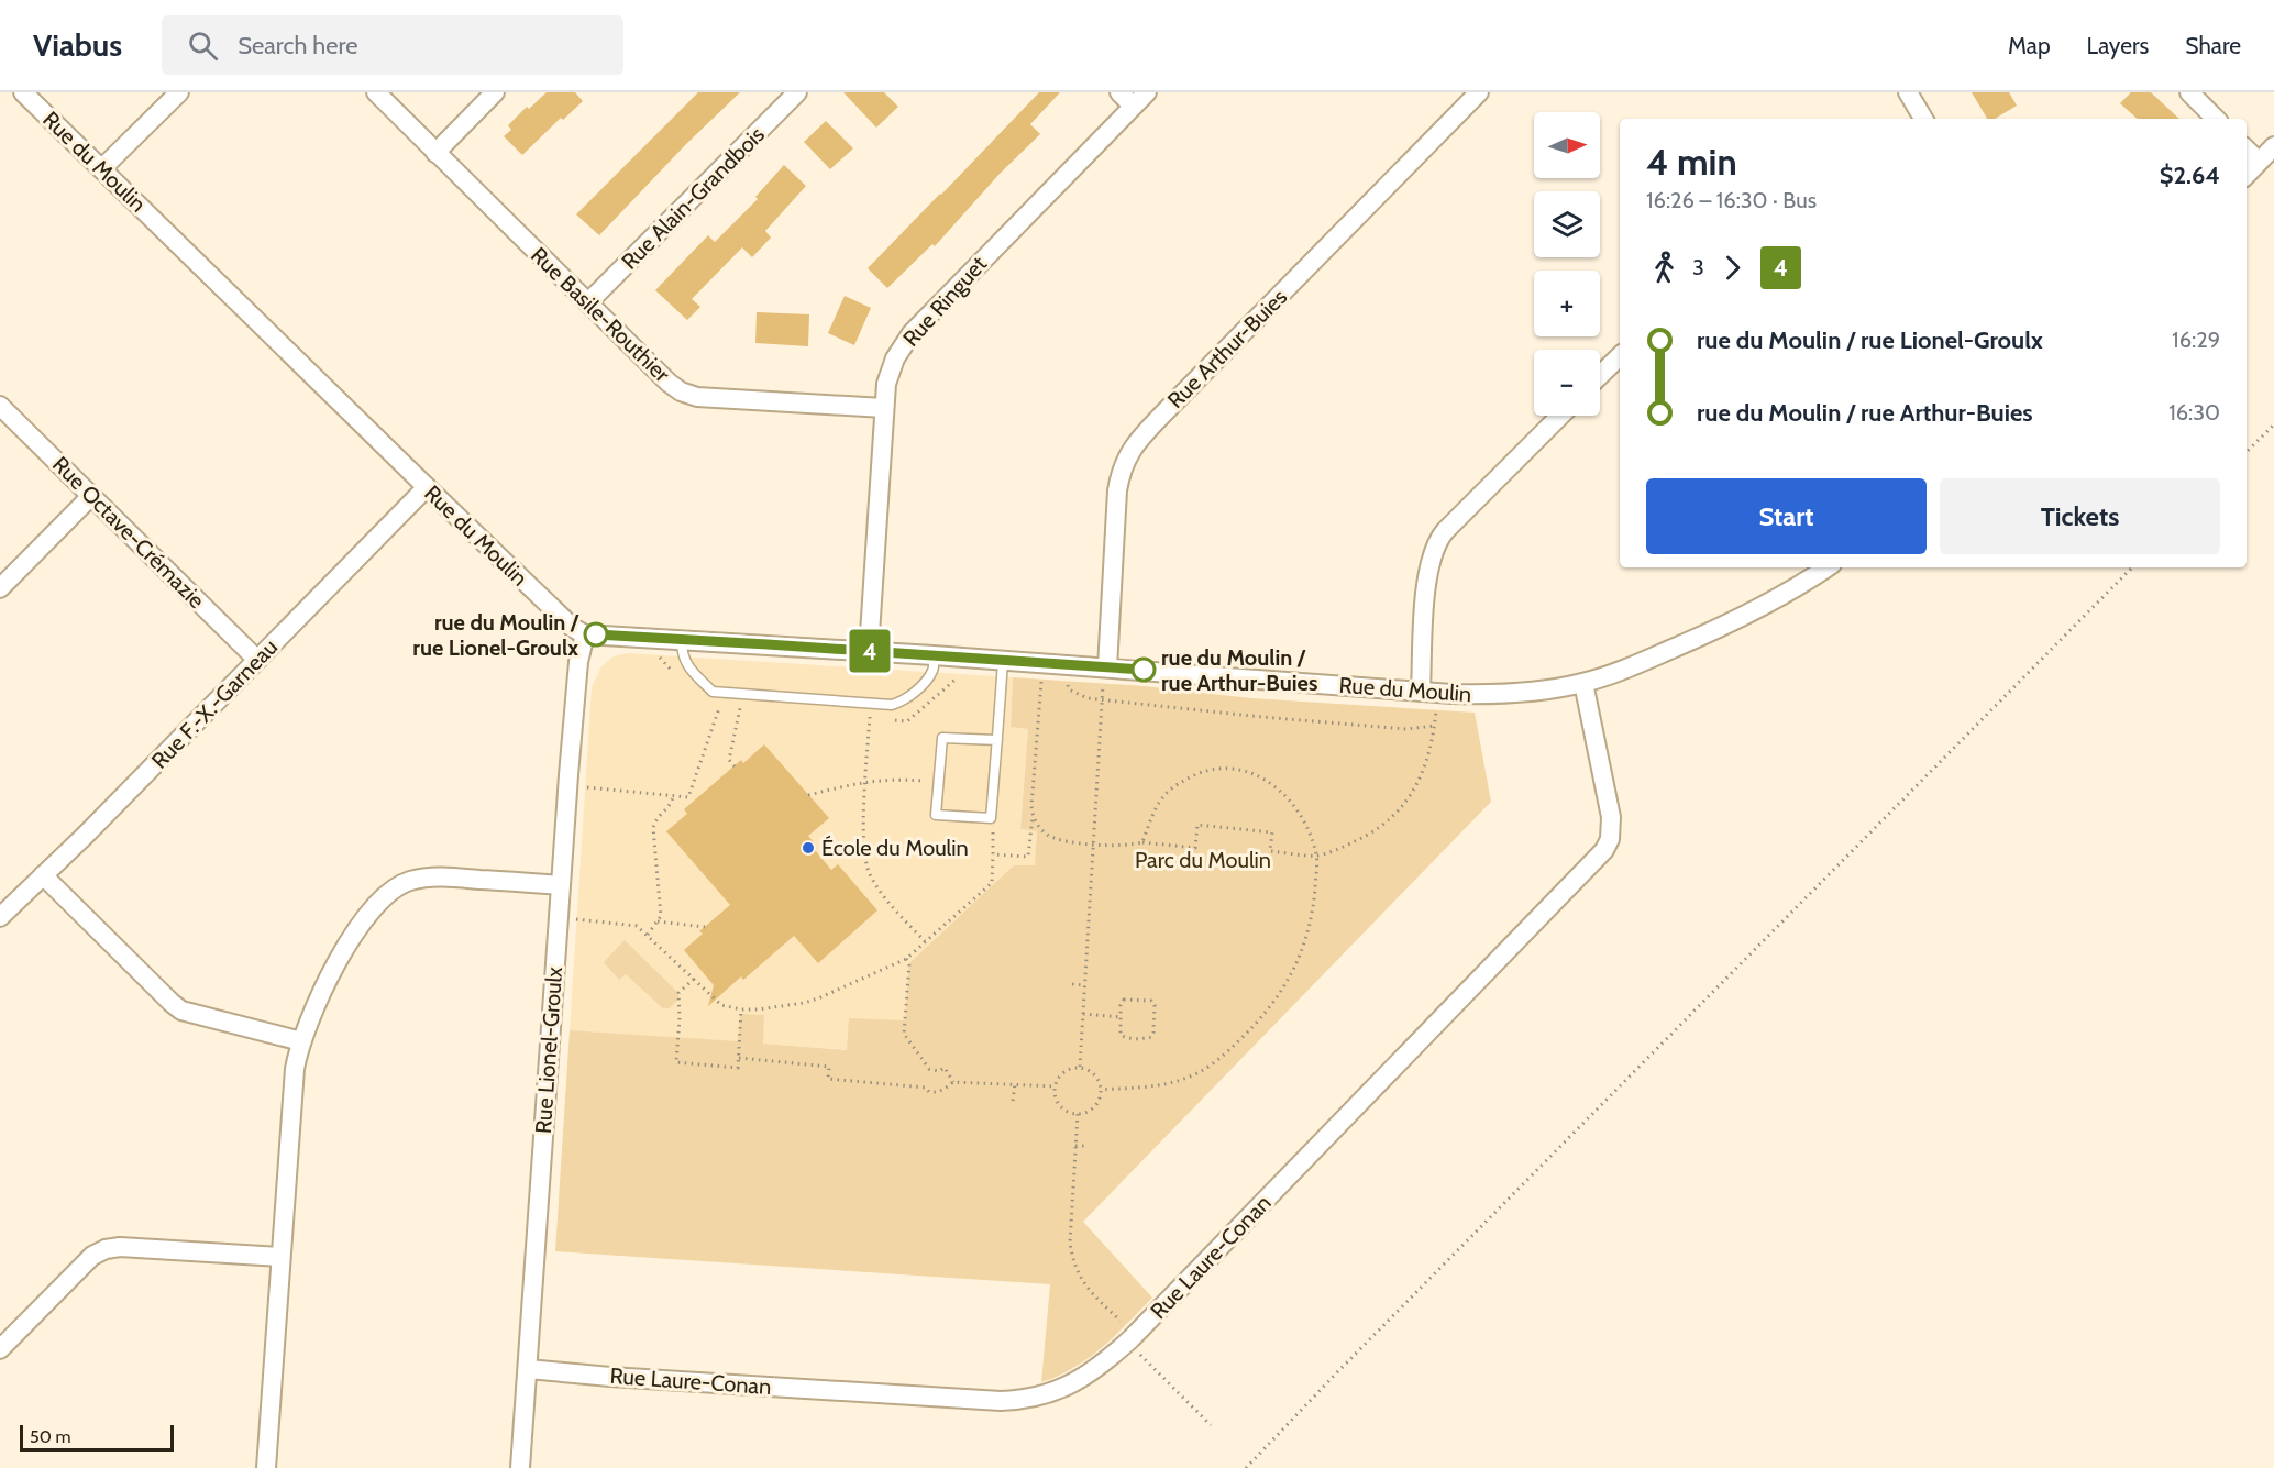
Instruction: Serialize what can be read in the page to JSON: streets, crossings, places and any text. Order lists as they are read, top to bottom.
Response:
{
  "streets": {
    "street": [
      "Rue du Moulin",
      "Rue Alain-Grandbois",
      "Rue Ringuet",
      "Rue Basile-Routhier",
      "Rue Arthur-Buies",
      "Rue Octave-Crémazie",
      "Rue F.-X.-Garneau",
      "Rue Lionel-Groulx",
      "Rue Laure-Conan"
    ]
  },
  "crossings": [
    ["Rue du Moulin", "Rue Ringuet"],
    ["Rue du Moulin", "Rue Arthur-Buies"],
    ["Rue du Moulin", "Rue F.-X.-Garneau"],
    ["Rue du Moulin", "Rue Lionel-Groulx"],
    ["Rue du Moulin", "Rue Laure-Conan"],
    ["Rue Alain-Grandbois", "Rue Basile-Routhier"],
    ["Rue Ringuet", "Rue Basile-Routhier"],
    ["Rue Octave-Crémazie", "Rue F.-X.-Garneau"],
    ["Rue Lionel-Groulx", "Rue Laure-Conan"]
  ],
  "parks": ["Parc du Moulin"],
  "places": ["rue du Moulin / rue Lionel-Groulx", "rue du Moulin / rue Arthur-Buies", "École du Moulin"],
  "lines": ["bus line 4"],
  "scale_bar": "50 m",
  "north": "right",
  "page": {
    "header": "Viabus",
    "search": "Search here",
    "nav": ["Map", "Layers", "Share"],
    "on_map": "4",
    "map_buttons": ["+", "−"],
    "heading": ["4 min", "16:26 – 16:30 · Bus", "$2.64"],
    "legs": ["3", "4"],
    "list": [
      {
        "name": "rue du Moulin / rue Lionel-Groulx",
        "value": "16:29"
      },
      {
        "name": "rue du Moulin / rue Arthur-Buies",
        "value": "16:30"
      }
    ],
    "buttons": ["Start", "Tickets"],
    "scale": "50 m"
  }
}
